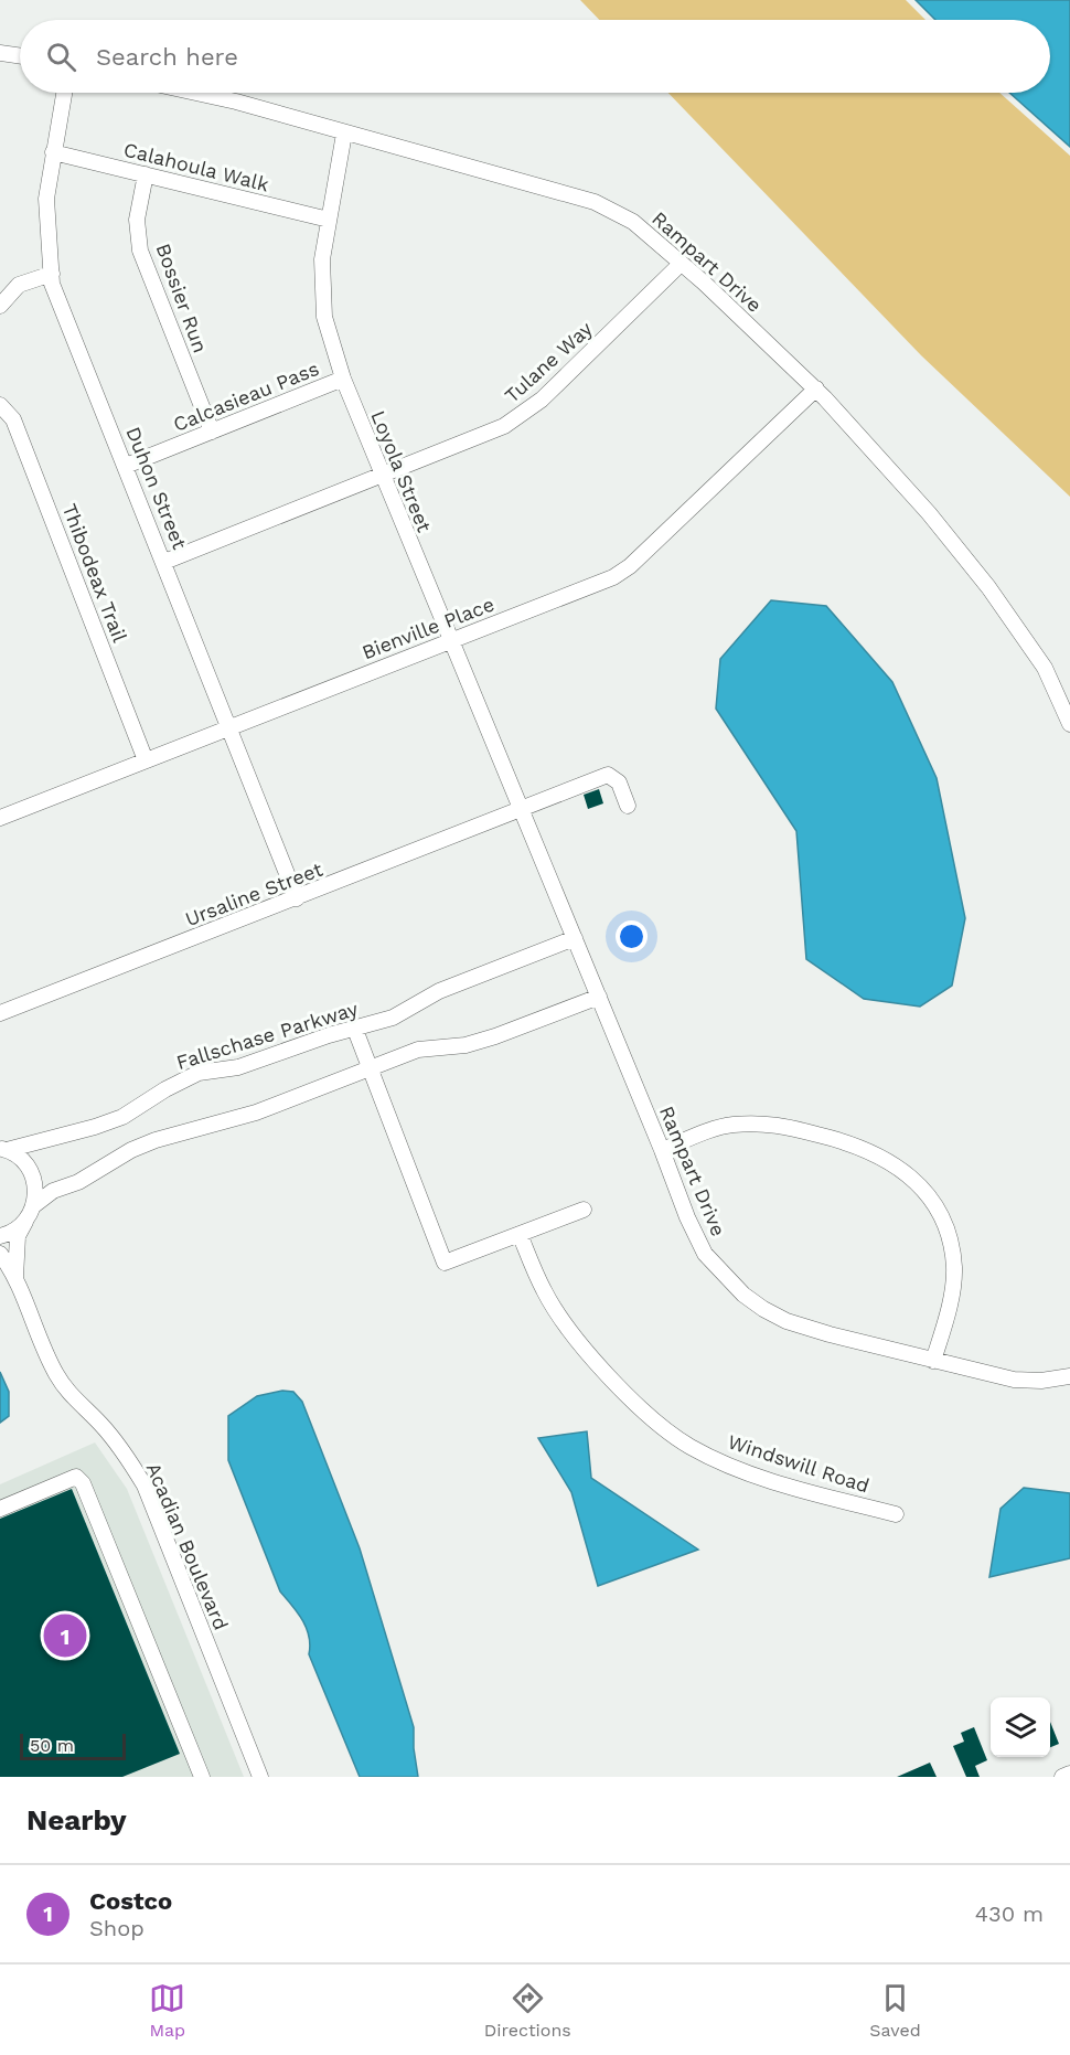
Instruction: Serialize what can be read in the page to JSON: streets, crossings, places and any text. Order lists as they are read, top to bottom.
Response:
{
  "streets": {
    "street": [
      "Calahoula Walk",
      "Rampart Drive",
      "Bossier Run",
      "Tulane Way",
      "Calcasieau Pass",
      "Loyola Street",
      "Duhon Street",
      "Thibodeax Trail",
      "Bienville Place",
      "Ursaline Street",
      "Fallschase Parkway",
      "Windswill Road",
      "Acadian Boulevard"
    ]
  },
  "crossings": [
    ["Calahoula Walk", "Bossier Run"],
    ["Calahoula Walk", "Loyola Street"],
    ["Calahoula Walk", "Duhon Street"],
    ["Rampart Drive", "Tulane Way"],
    ["Rampart Drive", "Loyola Street"],
    ["Rampart Drive", "Bienville Place"],
    ["Rampart Drive", "Ursaline Street"],
    ["Rampart Drive", "Fallschase Parkway"],
    ["Bossier Run", "Calcasieau Pass"],
    ["Tulane Way", "Loyola Street"],
    ["Tulane Way", "Duhon Street"],
    ["Calcasieau Pass", "Loyola Street"],
    ["Calcasieau Pass", "Duhon Street"],
    ["Loyola Street", "Bienville Place"],
    ["Loyola Street", "Ursaline Street"],
    ["Duhon Street", "Bienville Place"],
    ["Duhon Street", "Ursaline Street"],
    ["Thibodeax Trail", "Bienville Place"]
  ],
  "scale_bar": "50 m",
  "page": {
    "search": "Search here",
    "pins": "1",
    "scale": "50 m",
    "heading": "Nearby",
    "list": [
      {
        "mark": "1",
        "name": "Costco",
        "note": "Shop",
        "value": "430 m"
      }
    ],
    "nav": ["Map", "Directions", "Saved"]
  }
}
